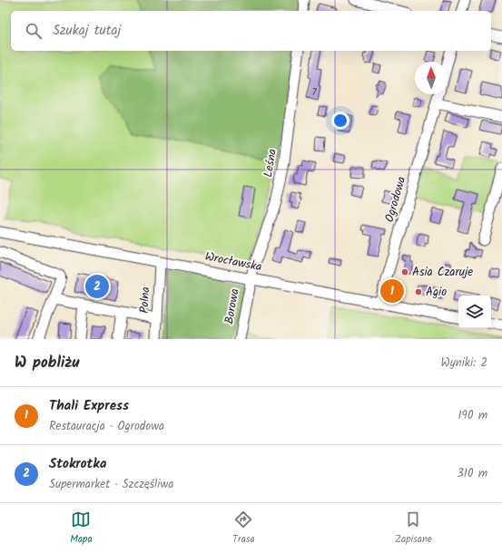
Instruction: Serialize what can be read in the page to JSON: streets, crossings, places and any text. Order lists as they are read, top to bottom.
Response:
{
  "streets": {
    "street": [
      "Leśna",
      "Ogrodowa",
      "Wrocławska",
      "Polna",
      "Borowa"
    ]
  },
  "crossings": [
    ["Leśna", "Wrocławska"],
    ["Leśna", "Borowa"],
    ["Ogrodowa", "Wrocławska"],
    ["Wrocławska", "Polna"],
    ["Wrocławska", "Borowa"]
  ],
  "places": ["Asia Czaruje", "Agio"],
  "house_numbers": ["7"],
  "north": "top",
  "page": {
    "search": "Szukaj tutaj",
    "pins": ["2", "1"],
    "heading": ["W pobliżu", "Wyniki: 2"],
    "list": [
      {
        "mark": "1",
        "name": "Thali Express",
        "note": "Restauracja · Ogrodowa",
        "value": "190 m"
      },
      {
        "mark": "2",
        "name": "Stokrotka",
        "note": "Supermarket · Szczęśliwa",
        "value": "310 m"
      }
    ],
    "nav": ["Mapa", "Trasa", "Zapisane"]
  }
}
